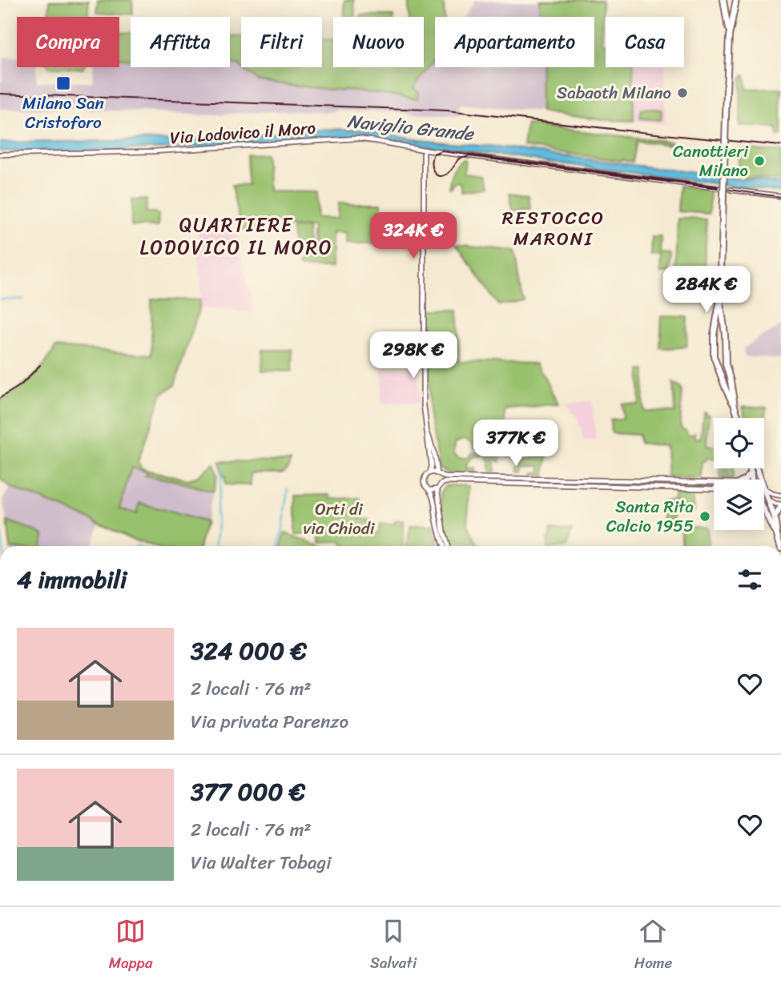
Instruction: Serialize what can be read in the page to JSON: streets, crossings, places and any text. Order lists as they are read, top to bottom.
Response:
{
  "streets": {
    "street": ["Via Lodovico il Moro"]
  },
  "districts": ["RESTOCCO MARONI", "QUARTIERE LODOVICO IL MORO"],
  "water": ["Naviglio Grande"],
  "parks": ["Orti di via Chiodi"],
  "places": {
    "transit": ["Milano San Cristoforo"],
    "other": ["Sabaoth Milano", "Canottieri Milano", "Santa Rita Calcio 1955"]
  },
  "page": {
    "chip": [
      "Compra",
      "Affitta",
      "Filtri",
      "Nuovo",
      "Appartamento",
      "Casa"
    ],
    "price": [
      "324K €",
      "284K €",
      "298K €",
      "377K €"
    ],
    "heading": "4 immobili",
    "list": [
      {
        "name": "324 000 €",
        "note": "2 locali · 76 m² · Via privata Parenzo"
      },
      {
        "name": "377 000 €",
        "note": "2 locali · 76 m² · Via Walter Tobagi"
      }
    ],
    "tabs": ["Mappa", "Salvati", "Home"]
  }
}
